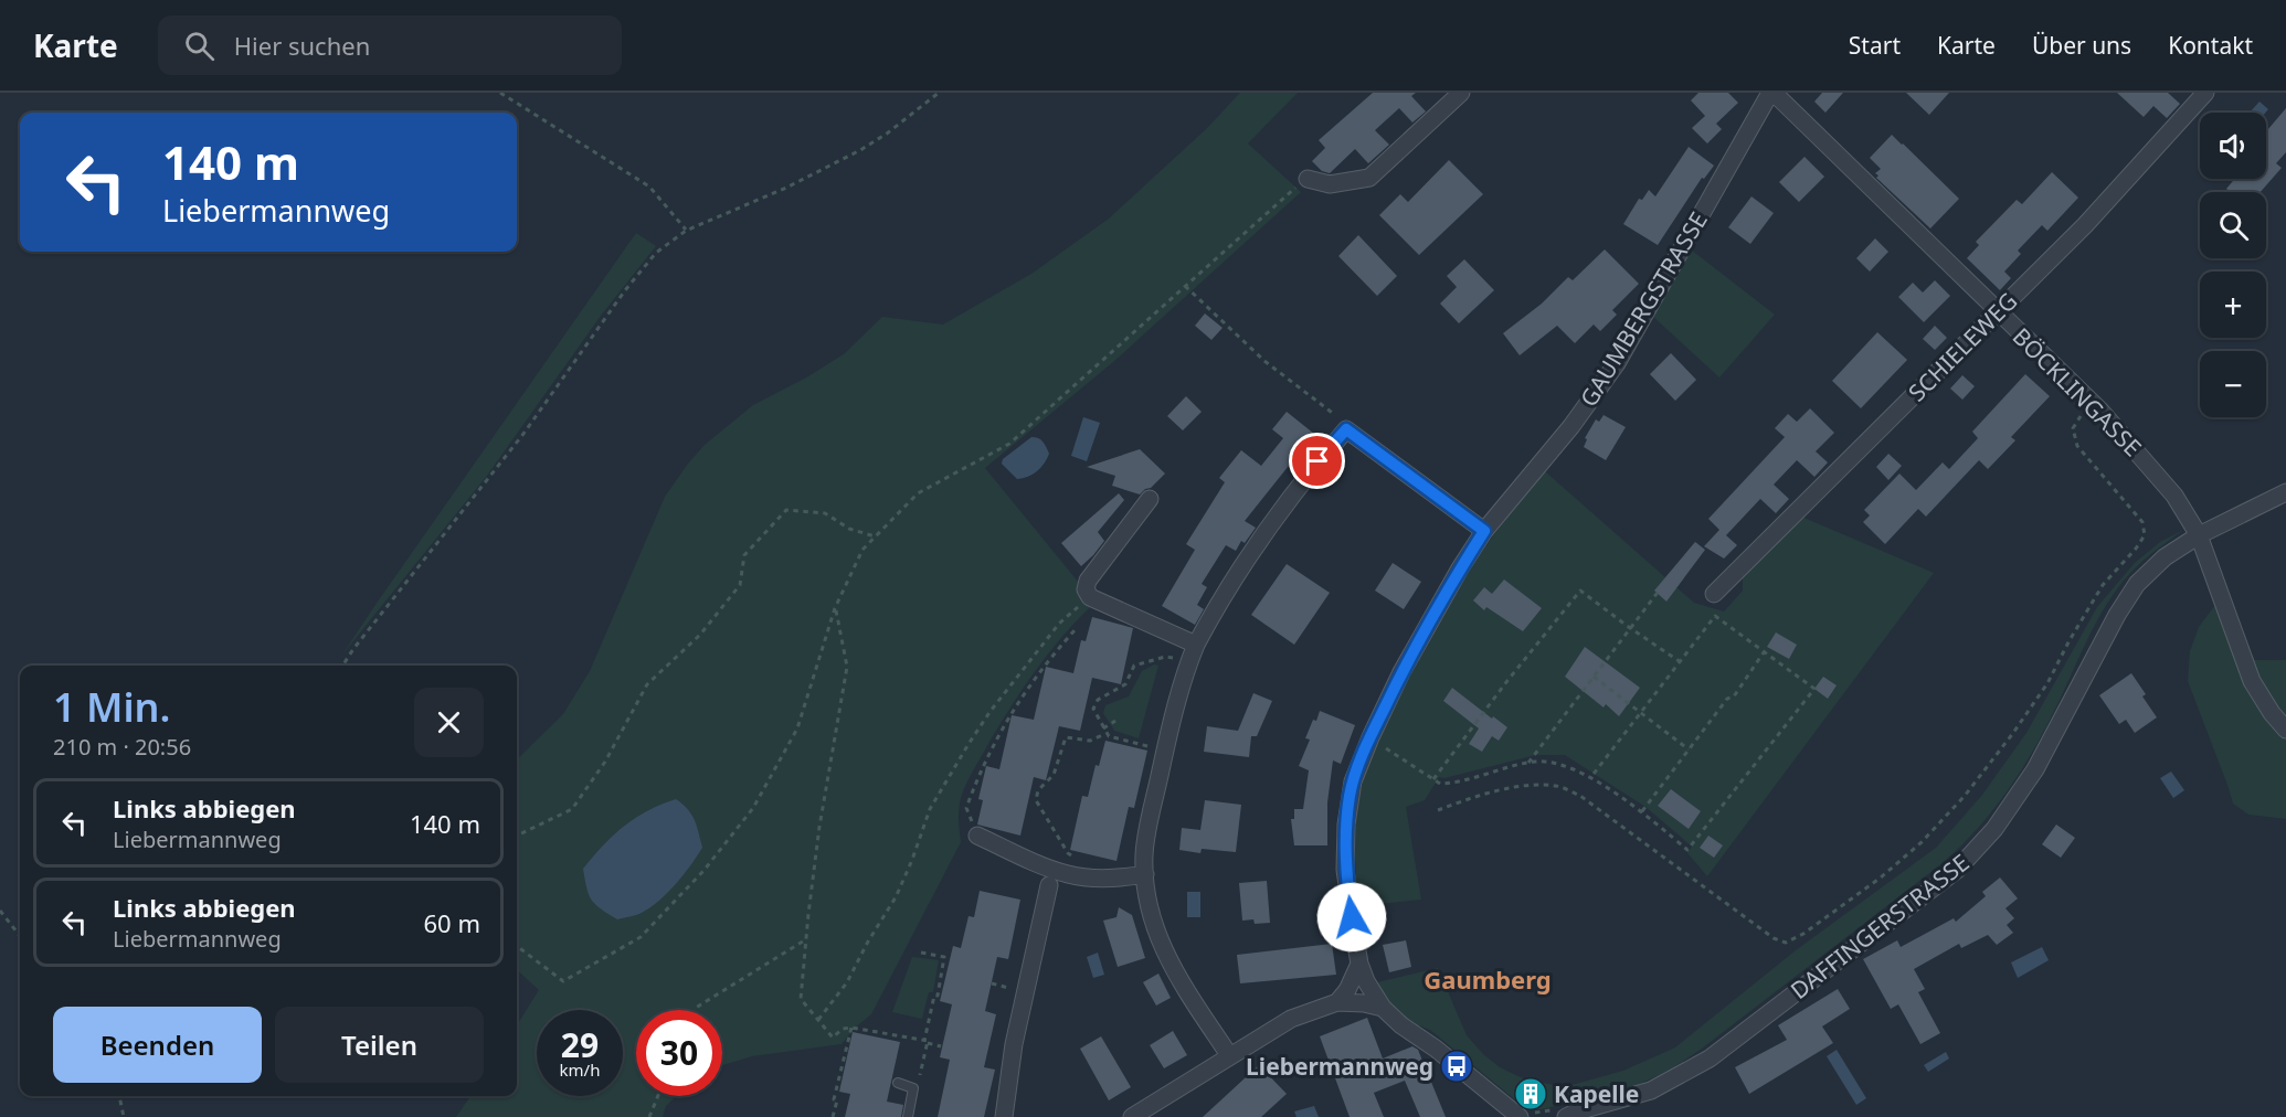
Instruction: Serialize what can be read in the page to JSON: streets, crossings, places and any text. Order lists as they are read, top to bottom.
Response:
{
  "streets": {
    "street": [
      "GAUMBERGSTRASSE",
      "SCHIELEWEG",
      "BÖCKLINGASSE",
      "DAFFINGERSTRASSE"
    ]
  },
  "crossings": [
    ["GAUMBERGSTRASSE", "BÖCKLINGASSE"],
    ["SCHIELEWEG", "BÖCKLINGASSE"],
    ["BÖCKLINGASSE", "DAFFINGERSTRASSE"]
  ],
  "districts": ["Gaumberg"],
  "places": {
    "bus stop": ["Liebermannweg"],
    "building": ["Kapelle"]
  },
  "page": {
    "header": "Karte",
    "search": "Hier suchen",
    "nav": [
      "Start",
      "Karte",
      "Über uns",
      "Kontakt"
    ],
    "map_buttons": ["+", "−"],
    "turn": ["140 m", "Liebermannweg"],
    "heading": ["1 Min.", "210 m · 20:56"],
    "list": [
      {
        "name": "Links abbiegen",
        "note": "Liebermannweg",
        "value": "140 m"
      },
      {
        "name": "Links abbiegen",
        "note": "Liebermannweg",
        "value": "60 m"
      }
    ],
    "buttons": ["Beenden", "Teilen"],
    "speed": "29 km/h",
    "limit": "30"
  }
}
